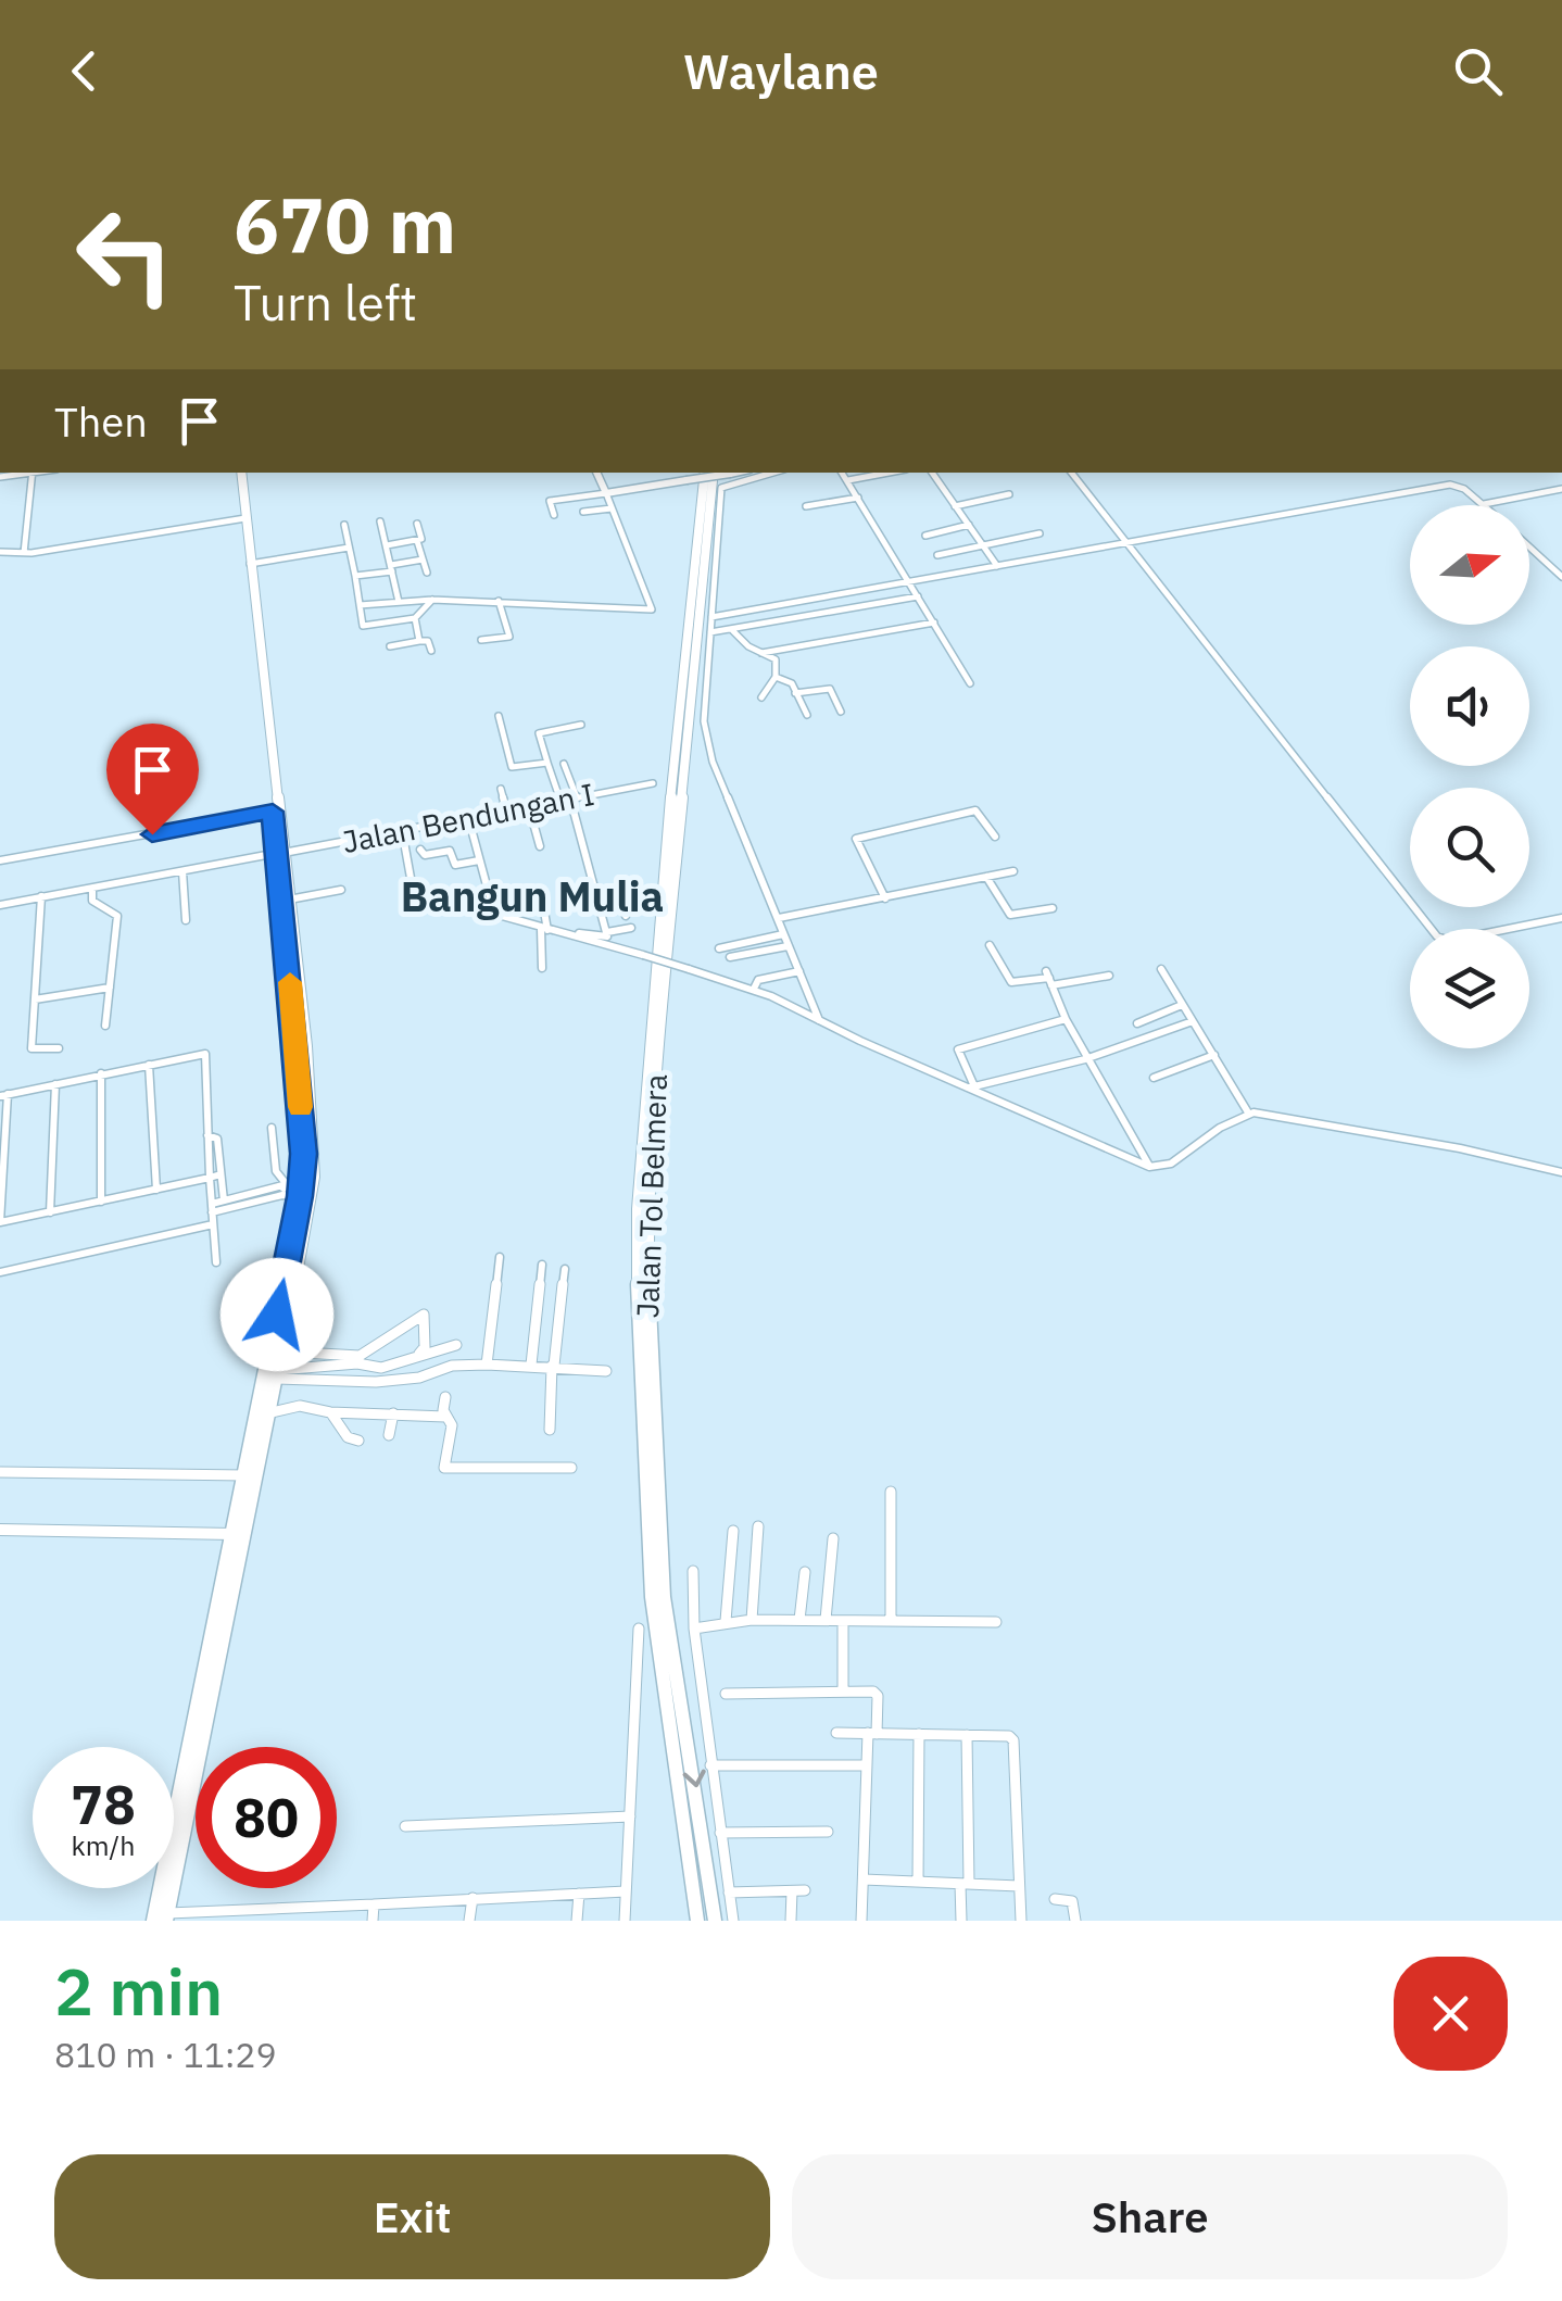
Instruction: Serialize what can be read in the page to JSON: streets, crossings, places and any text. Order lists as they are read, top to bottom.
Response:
{
  "streets": {
    "highway": ["Jalan Tol Belmera"],
    "street": ["Jalan Bendungan I"]
  },
  "districts": ["Bangun Mulia"],
  "north": "right",
  "page": {
    "header": "Waylane",
    "turn": ["670 m", "Turn left"],
    "then": "Then",
    "speed": "78 km/h",
    "limit": "80",
    "heading": ["2 min", "810 m · 11:29"],
    "buttons": ["Exit", "Share"]
  }
}
